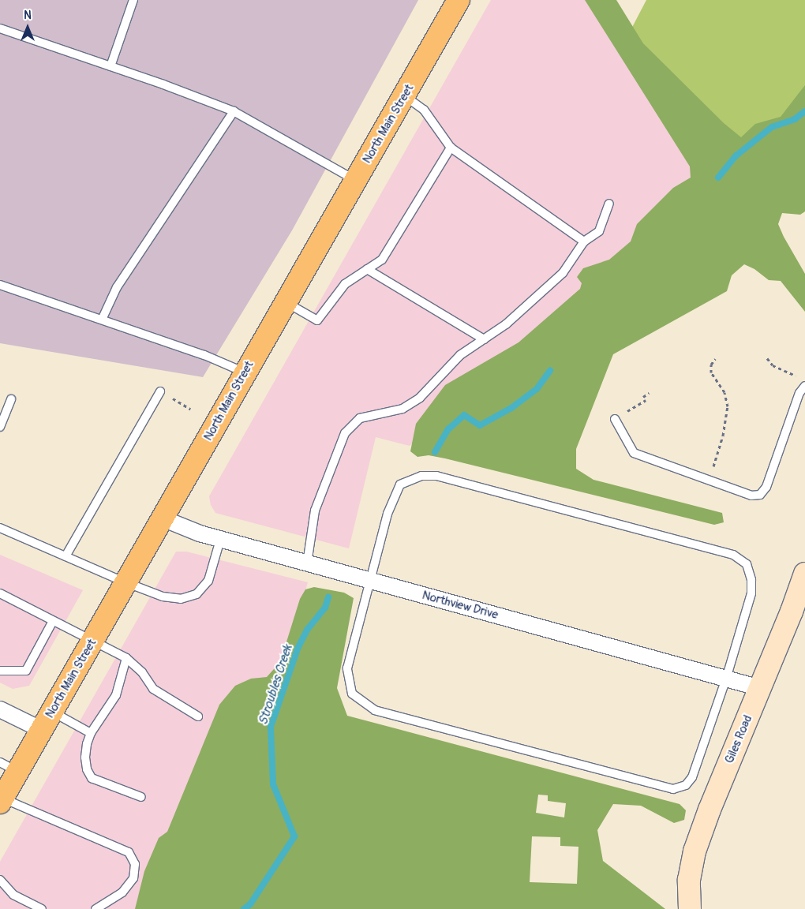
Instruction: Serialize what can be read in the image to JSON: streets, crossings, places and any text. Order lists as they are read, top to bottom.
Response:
{
  "streets": {
    "main road": ["North Main Street"],
    "street": ["Northview Drive", "Giles Road"]
  },
  "crossings": [
    ["North Main Street", "Northview Drive"],
    ["Northview Drive", "Giles Road"]
  ],
  "water": ["Stroubles Creek"],
  "north": "top"
}
